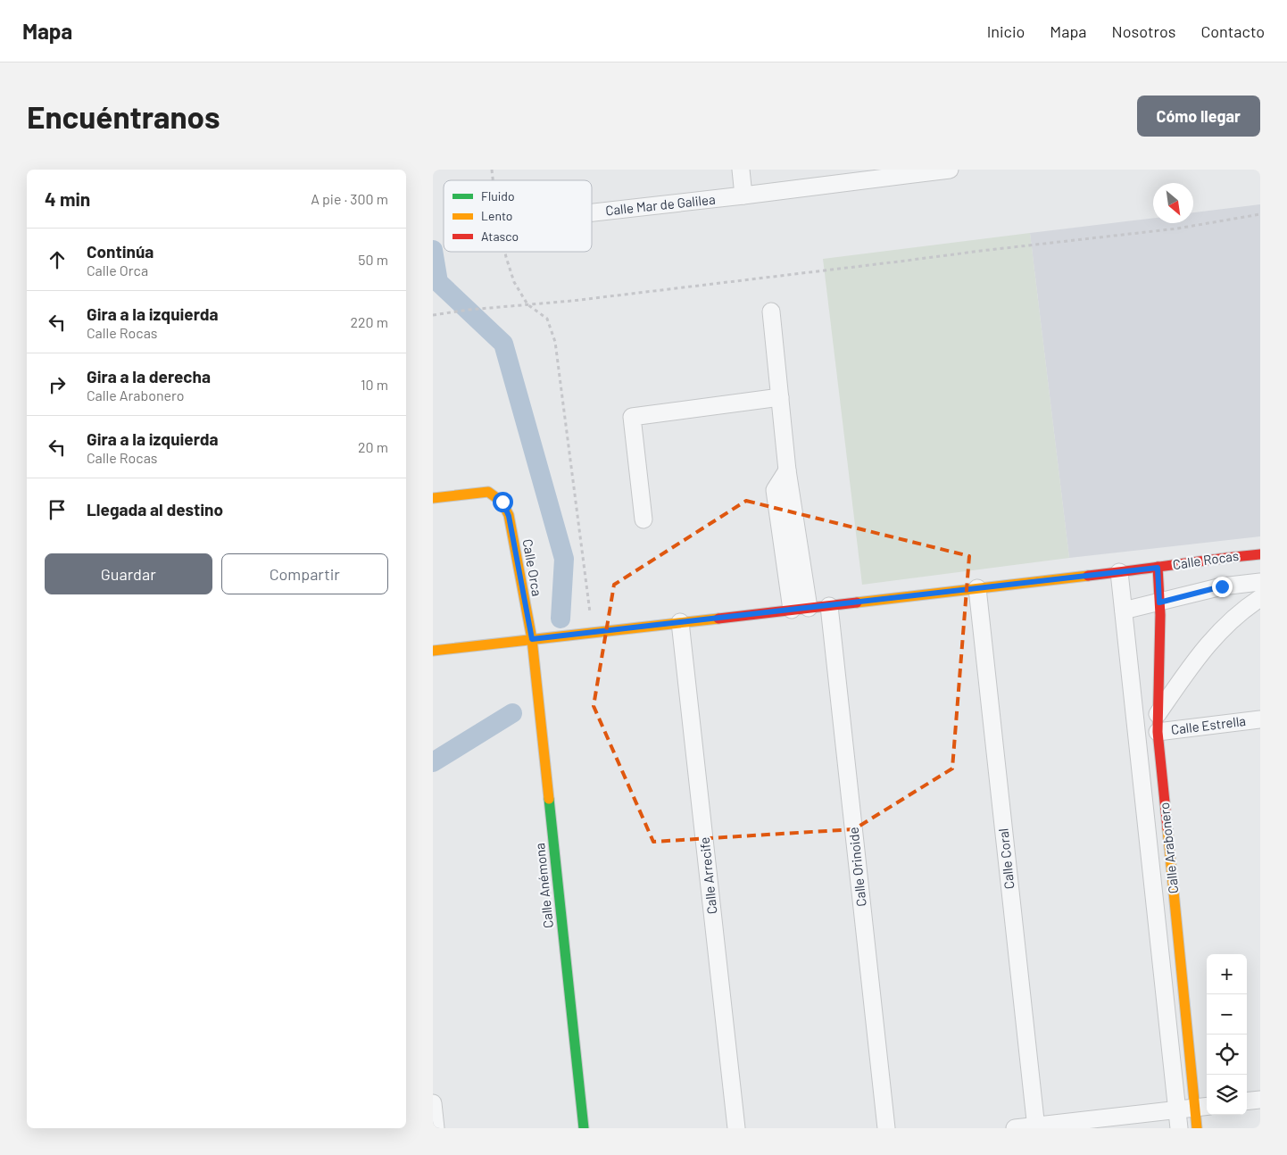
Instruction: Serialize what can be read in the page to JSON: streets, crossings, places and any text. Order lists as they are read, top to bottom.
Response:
{
  "streets": {
    "street": [
      "Calle Mar de Galilea",
      "Calle Rocas",
      "Calle Orca",
      "Calle Estrella",
      "Calle Arabonero",
      "Calle Coral",
      "Calle Orinoide",
      "Calle Arrecife",
      "Calle Anémona"
    ]
  },
  "crossings": [
    ["Calle Rocas", "Calle Orca"],
    ["Calle Rocas", "Calle Arabonero"],
    ["Calle Rocas", "Calle Coral"],
    ["Calle Rocas", "Calle Orinoide"],
    ["Calle Rocas", "Calle Arrecife"],
    ["Calle Rocas", "Calle Anémona"],
    ["Calle Orca", "Calle Anémona"],
    ["Calle Estrella", "Calle Arabonero"]
  ],
  "legend": ["Fluido", "Lento", "Atasco"],
  "north": "bottom right",
  "page": {
    "header": "Mapa",
    "nav": [
      "Inicio",
      "Mapa",
      "Nosotros",
      "Contacto"
    ],
    "buttons": [
      "Cómo llegar",
      ["Guardar", "Compartir"]
    ],
    "title": "Encuéntranos",
    "heading": ["4 min", "A pie · 300 m"],
    "list": [
      ["Continúa", "Calle Orca", "50 m"],
      ["Gira a la izquierda", "Calle Rocas", "220 m"],
      ["Gira a la derecha", "Calle Arabonero", "10 m"],
      ["Gira a la izquierda", "Calle Rocas", "20 m"],
      "Llegada al destino"
    ],
    "map_buttons": ["+", "−"]
  }
}
